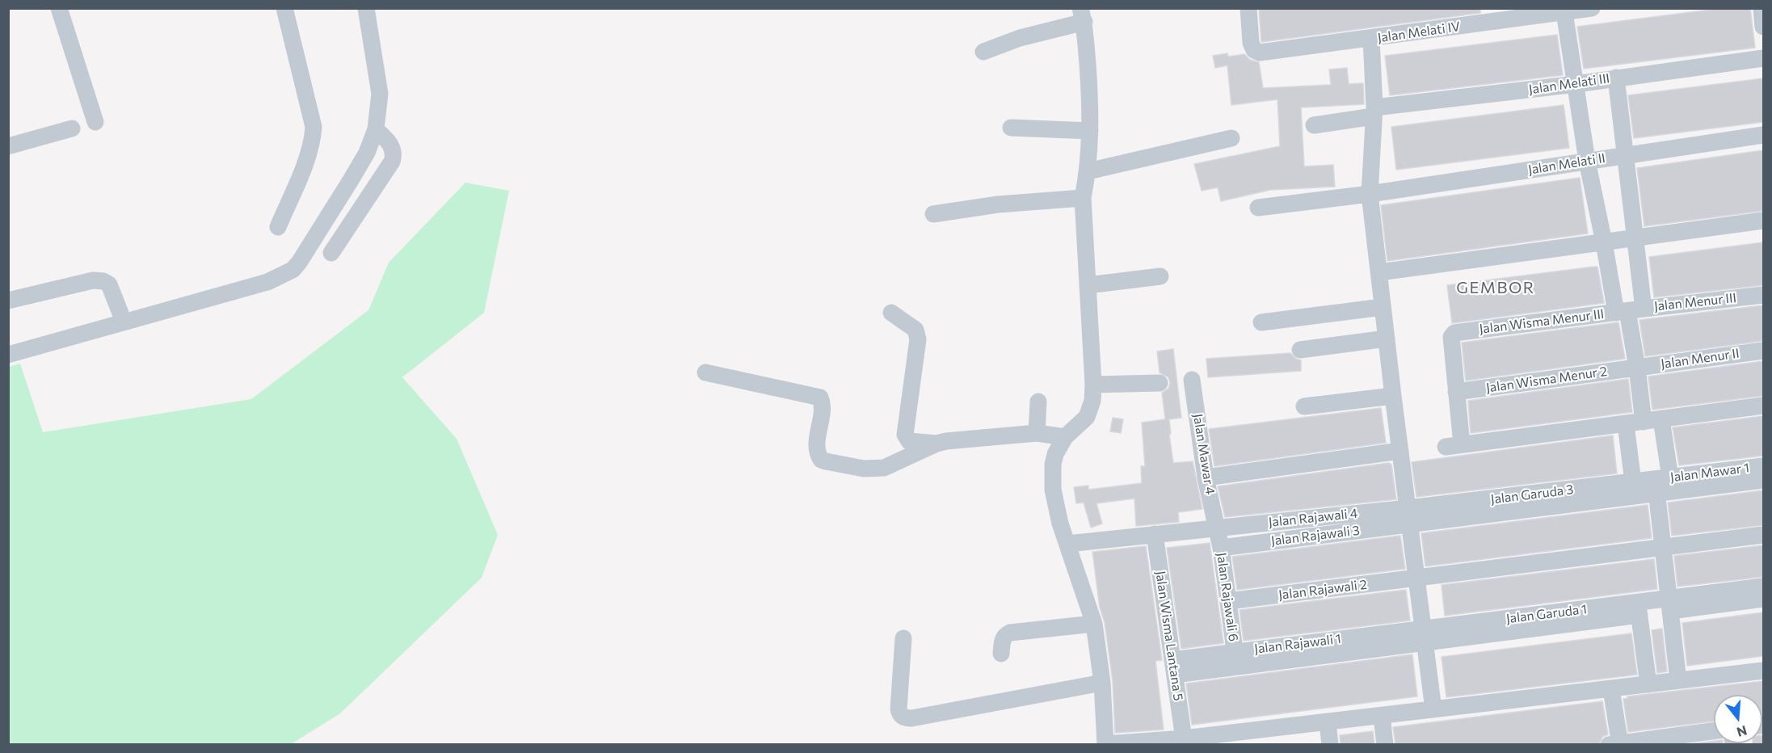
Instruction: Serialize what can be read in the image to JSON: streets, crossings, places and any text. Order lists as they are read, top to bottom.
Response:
{
  "streets": {
    "street": [
      "Jalan Melati IV",
      "Jalan Melati III",
      "Jalan Melati II",
      "Jalan Menur III",
      "Jalan Wisma Menur III",
      "Jalan Menur II",
      "Jalan Wisma Menur 2",
      "Jalan Mawar 4",
      "Jalan Mawar 1",
      "Jalan Garuda 3",
      "Jalan Rajawali 4",
      "Jalan Rajawali 3",
      "Jalan Rajawali 2",
      "Jalan Rajawali 6",
      "Jalan Garuda 1",
      "Jalan Wisma Lantana 5",
      "Jalan Rajawali 1"
    ]
  },
  "crossings": [
    ["Jalan Menur III", "Jalan Wisma Menur III"],
    ["Jalan Wisma Menur III", "Jalan Wisma Menur 2"],
    ["Jalan Menur II", "Jalan Wisma Menur 2"],
    ["Jalan Mawar 4", "Jalan Rajawali 4"],
    ["Jalan Mawar 4", "Jalan Rajawali 6"],
    ["Jalan Mawar 1", "Jalan Garuda 3"],
    ["Jalan Garuda 3", "Jalan Rajawali 4"],
    ["Jalan Garuda 3", "Jalan Rajawali 3"],
    ["Jalan Rajawali 4", "Jalan Rajawali 3"],
    ["Jalan Rajawali 4", "Jalan Rajawali 6"],
    ["Jalan Rajawali 4", "Jalan Wisma Lantana 5"],
    ["Jalan Rajawali 3", "Jalan Rajawali 6"],
    ["Jalan Rajawali 2", "Jalan Rajawali 6"],
    ["Jalan Rajawali 6", "Jalan Rajawali 1"],
    ["Jalan Garuda 1", "Jalan Rajawali 1"],
    ["Jalan Wisma Lantana 5", "Jalan Rajawali 1"]
  ],
  "districts": ["GEMBOR"],
  "north": "bottom"
}
